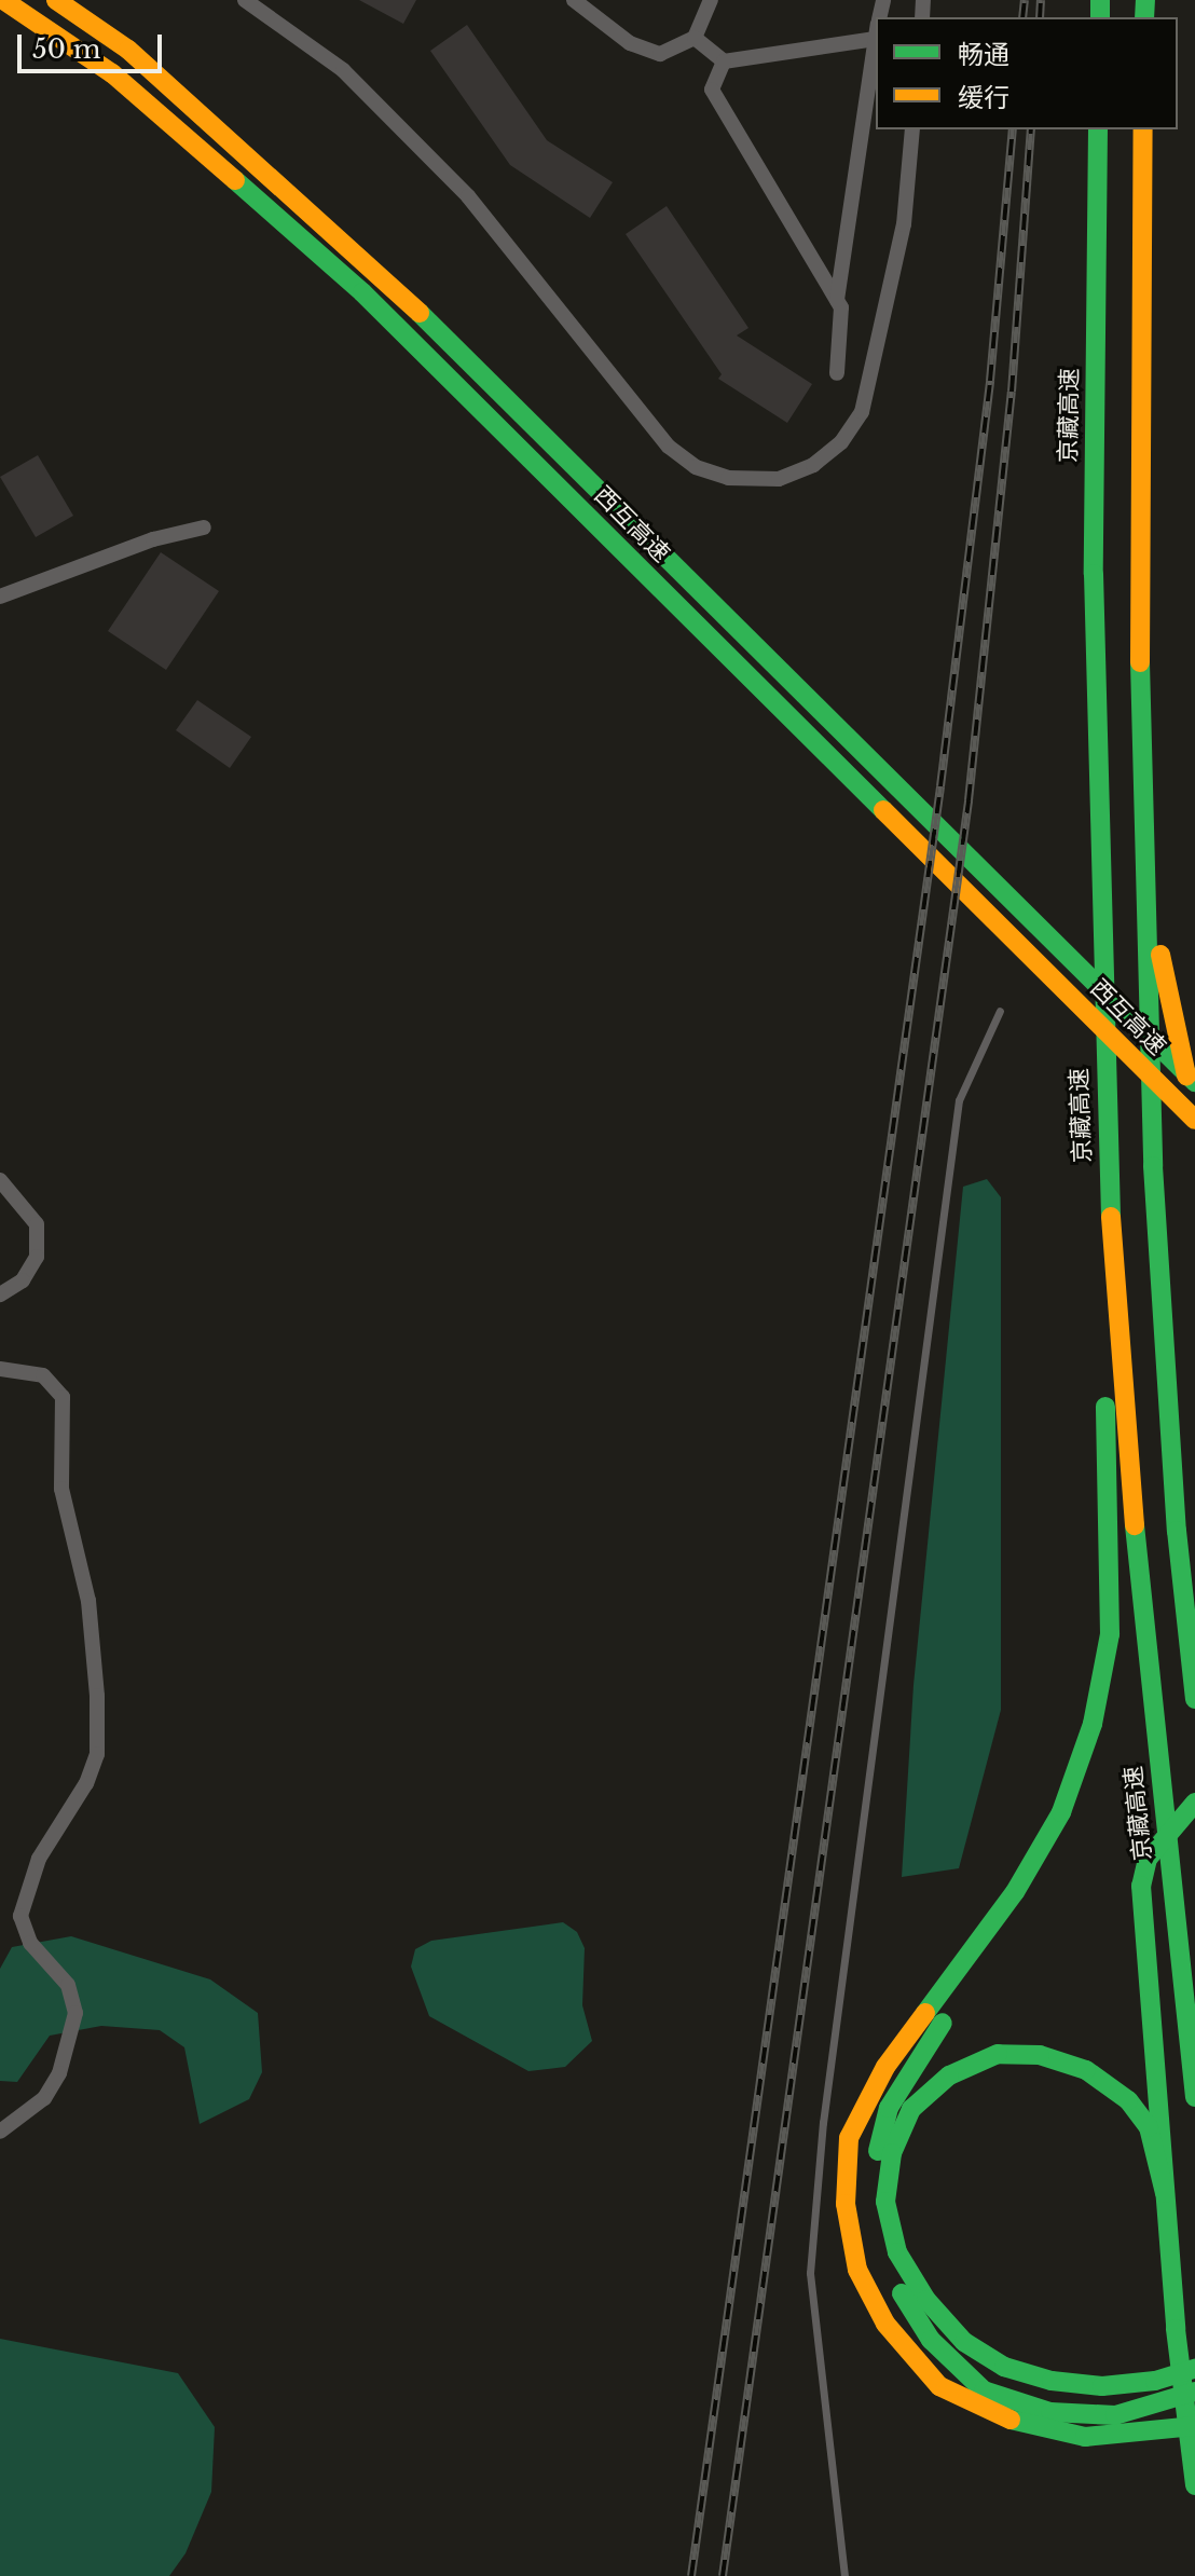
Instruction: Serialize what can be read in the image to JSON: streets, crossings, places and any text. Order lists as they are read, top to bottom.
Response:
{
  "streets": {
    "highway": ["京藏高速", "西互高速"]
  },
  "legend": ["畅通", "缓行"],
  "scale_bar": "50 m"
}
